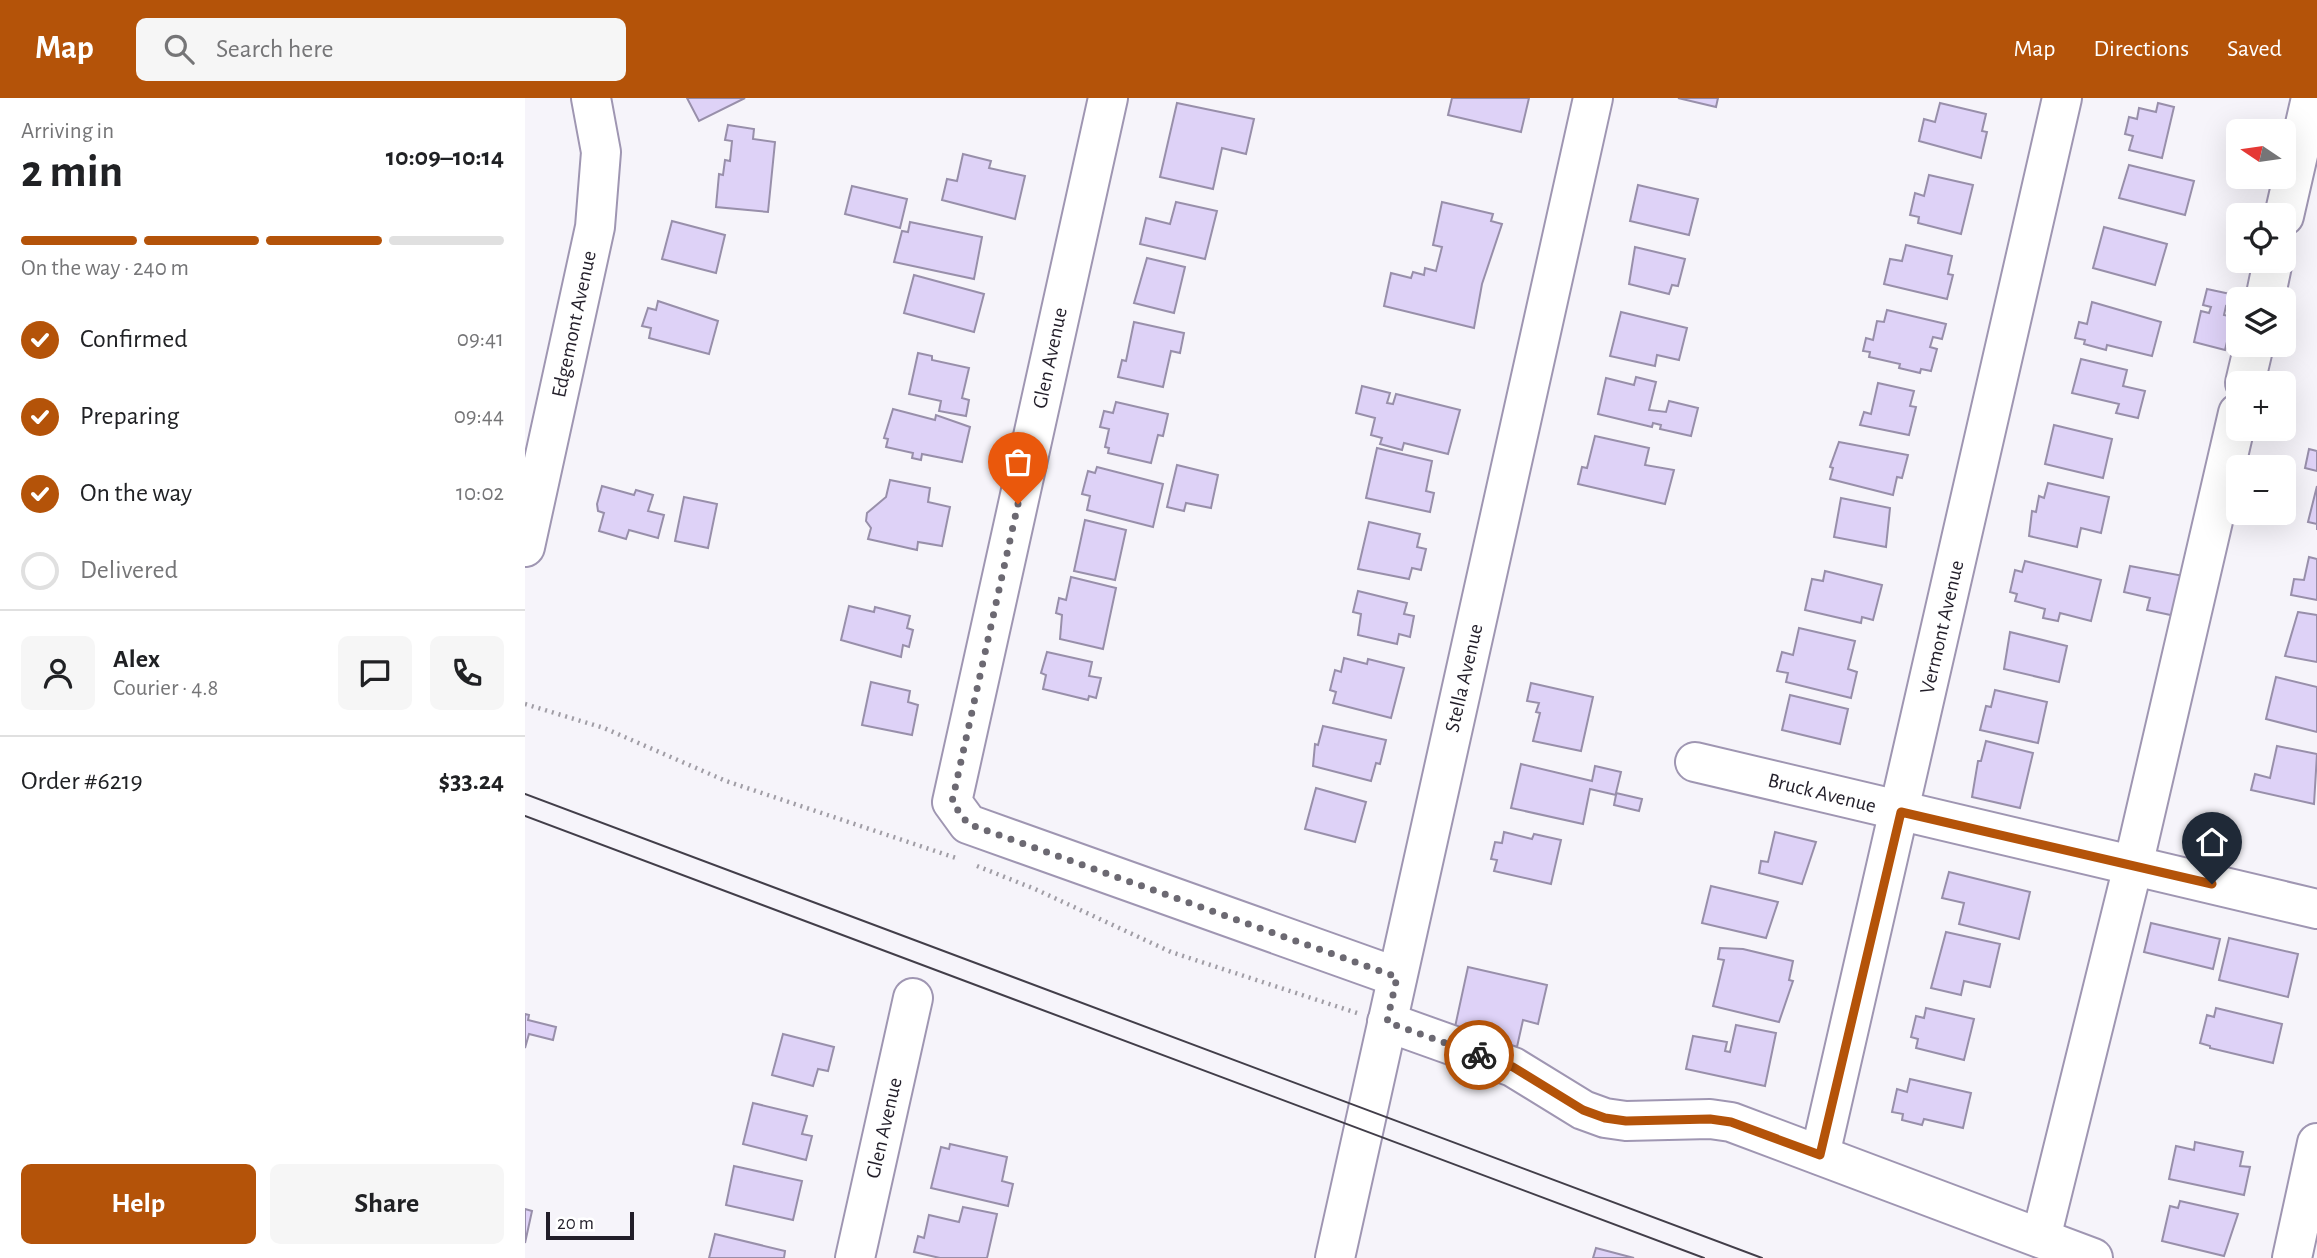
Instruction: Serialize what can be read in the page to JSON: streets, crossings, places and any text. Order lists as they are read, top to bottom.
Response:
{
  "streets": {
    "street": [
      "Edgemont Avenue",
      "Glen Avenue",
      "Vermont Avenue",
      "Stella Avenue",
      "Bruck Avenue"
    ]
  },
  "crossings": [
    ["Glen Avenue", "Stella Avenue"],
    ["Vermont Avenue", "Bruck Avenue"]
  ],
  "scale_bar": "20 m",
  "north": "left",
  "page": {
    "header": "Map",
    "search": "Search here",
    "nav": ["Map", "Directions", "Saved"],
    "heading": ["2 min", "Arriving in", "10:09–10:14"],
    "panel": [
      "Alex",
      "Courier · 4.8",
      "Order #6219",
      "$33.24"
    ],
    "map_buttons": ["+", "−"],
    "bar": "On the way · 240 m",
    "list": [
      ["Confirmed", "09:41"],
      ["Preparing", "09:44"],
      ["On the way", "10:02"],
      "Delivered"
    ],
    "buttons": ["Help", "Share"],
    "scale": "20 m"
  }
}
